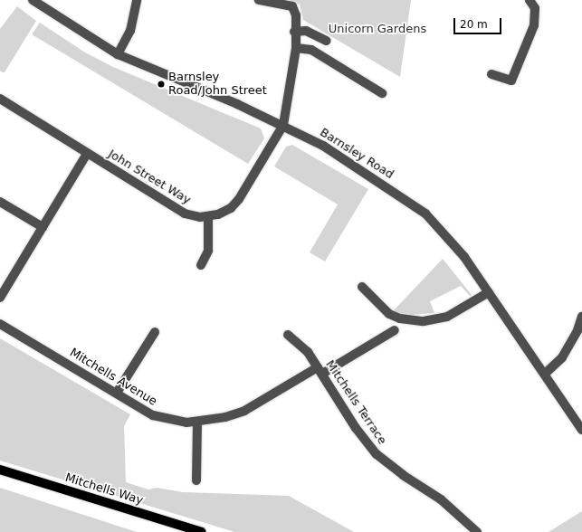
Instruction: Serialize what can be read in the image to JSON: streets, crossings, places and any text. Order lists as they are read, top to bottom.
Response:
{
  "streets": {
    "main road": ["Mitchells Way"],
    "street": [
      "Barnsley Road",
      "John Street Way",
      "Mitchells Avenue",
      "Mitchells Terrace"
    ]
  },
  "crossings": [
    ["Barnsley Road", "John Street Way"],
    ["Mitchells Avenue", "Mitchells Terrace"]
  ],
  "parks": ["Unicorn Gardens"],
  "places": ["Barnsley Road/John Street"],
  "scale_bar": "20 m"
}
